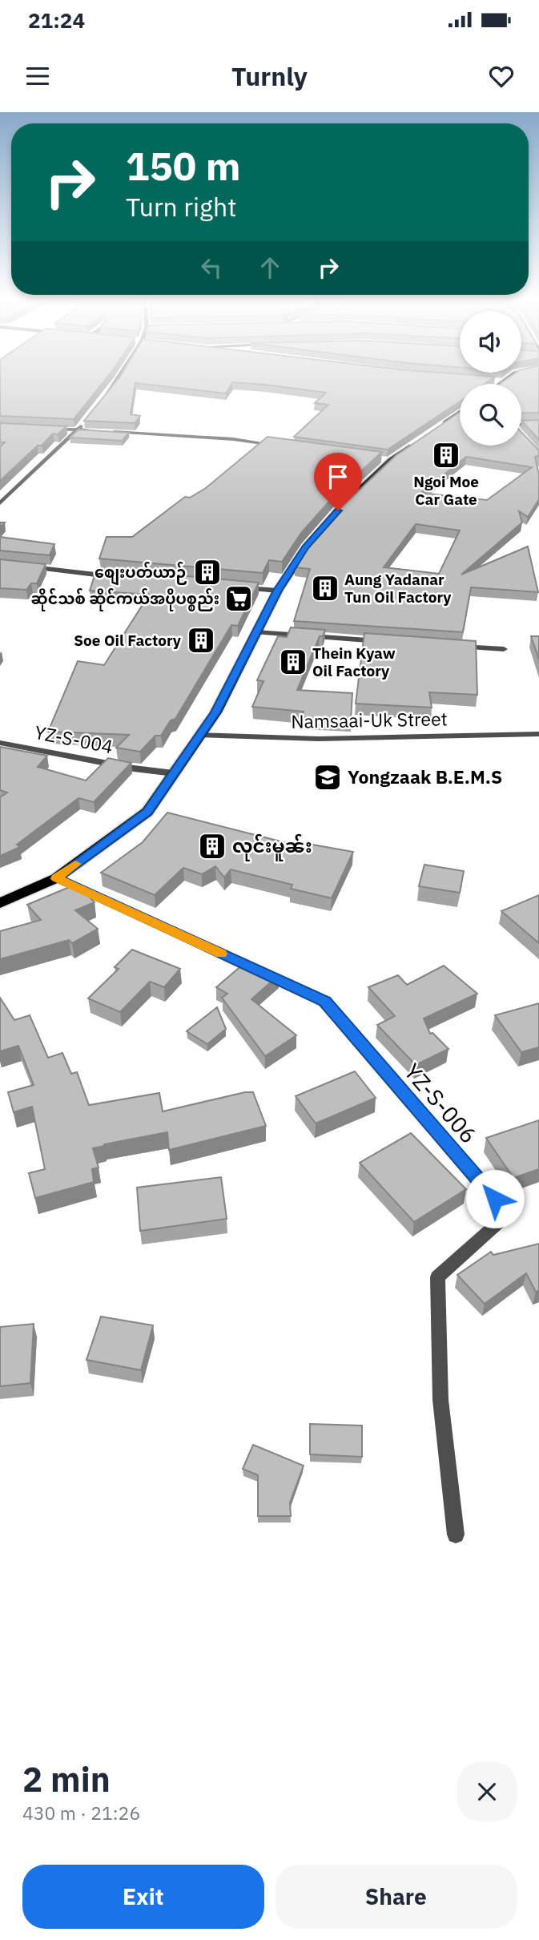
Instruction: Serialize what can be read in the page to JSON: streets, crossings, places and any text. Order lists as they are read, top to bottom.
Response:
{
  "streets": {
    "street": ["Namsaai-Uk Street", "YZ-S-004", "YZ-S-006"]
  },
  "places": {
    "building": [
      "Ngoi Moe Car Gate",
      "စျေးပတ်ယာဉ်",
      "Aung Yadanar Tun Oil Factory",
      "Soe Oil Factory",
      "Thein Kyaw Oil Factory",
      "လုင်းမူၼ်း"
    ],
    "supermarket": ["ဆိုင်သစ် ဆိုင်ကယ်အပိုပစ္စည်း"],
    "school or university": ["Yongzaak B.E.M.S"]
  },
  "page": {
    "status": "21:24",
    "header": "Turnly",
    "turn": ["150 m", "Turn right"],
    "heading": ["2 min", "430 m · 21:26"],
    "buttons": ["Exit", "Share"]
  }
}
